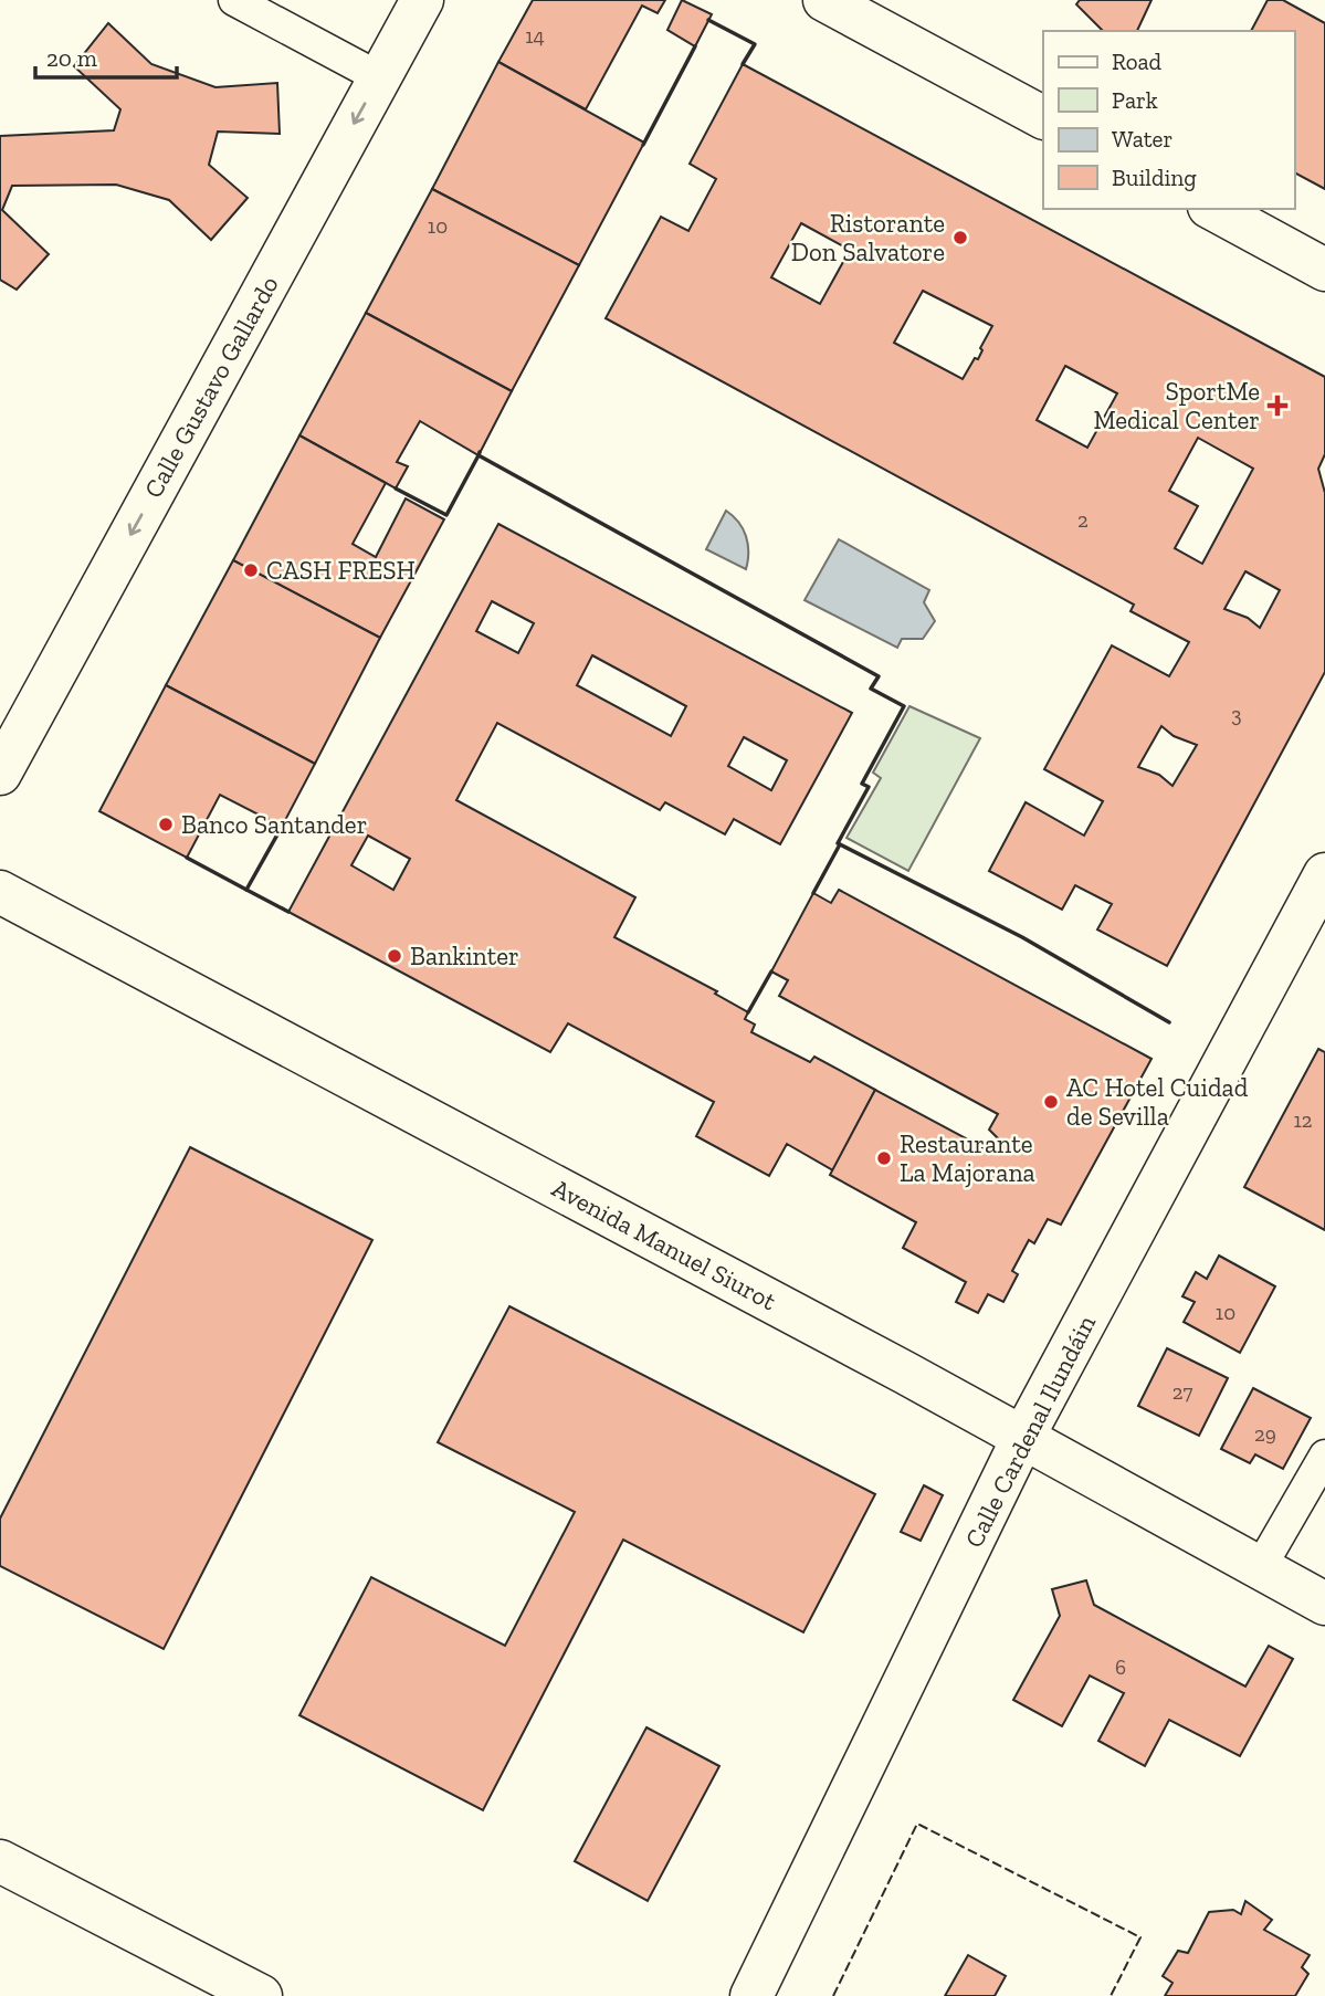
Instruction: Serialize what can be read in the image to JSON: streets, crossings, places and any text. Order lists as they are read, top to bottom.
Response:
{
  "streets": {
    "main road": ["Calle Gustavo Gallardo", "Avenida Manuel Siurot", "Calle Cardenal Ilundáin"]
  },
  "crossings": [
    ["Avenida Manuel Siurot", "Calle Cardenal Ilundáin"]
  ],
  "one_way": ["Calle Gustavo Gallardo"],
  "places": {
    "other": [
      "Ristorante Don Salvatore",
      "CASH FRESH",
      "Banco Santander",
      "Bankinter",
      "AC Hotel Cuidad de Sevilla",
      "Restaurante La Majorana"
    ],
    "health": ["SportMe Medical Center"]
  },
  "house_numbers": [
    "14",
    "10",
    "2",
    "3",
    "12",
    "10",
    "27",
    "29",
    "6"
  ],
  "legend": [
    "Road",
    "Park",
    "Water",
    "Building"
  ],
  "scale_bar": "20 m"
}
